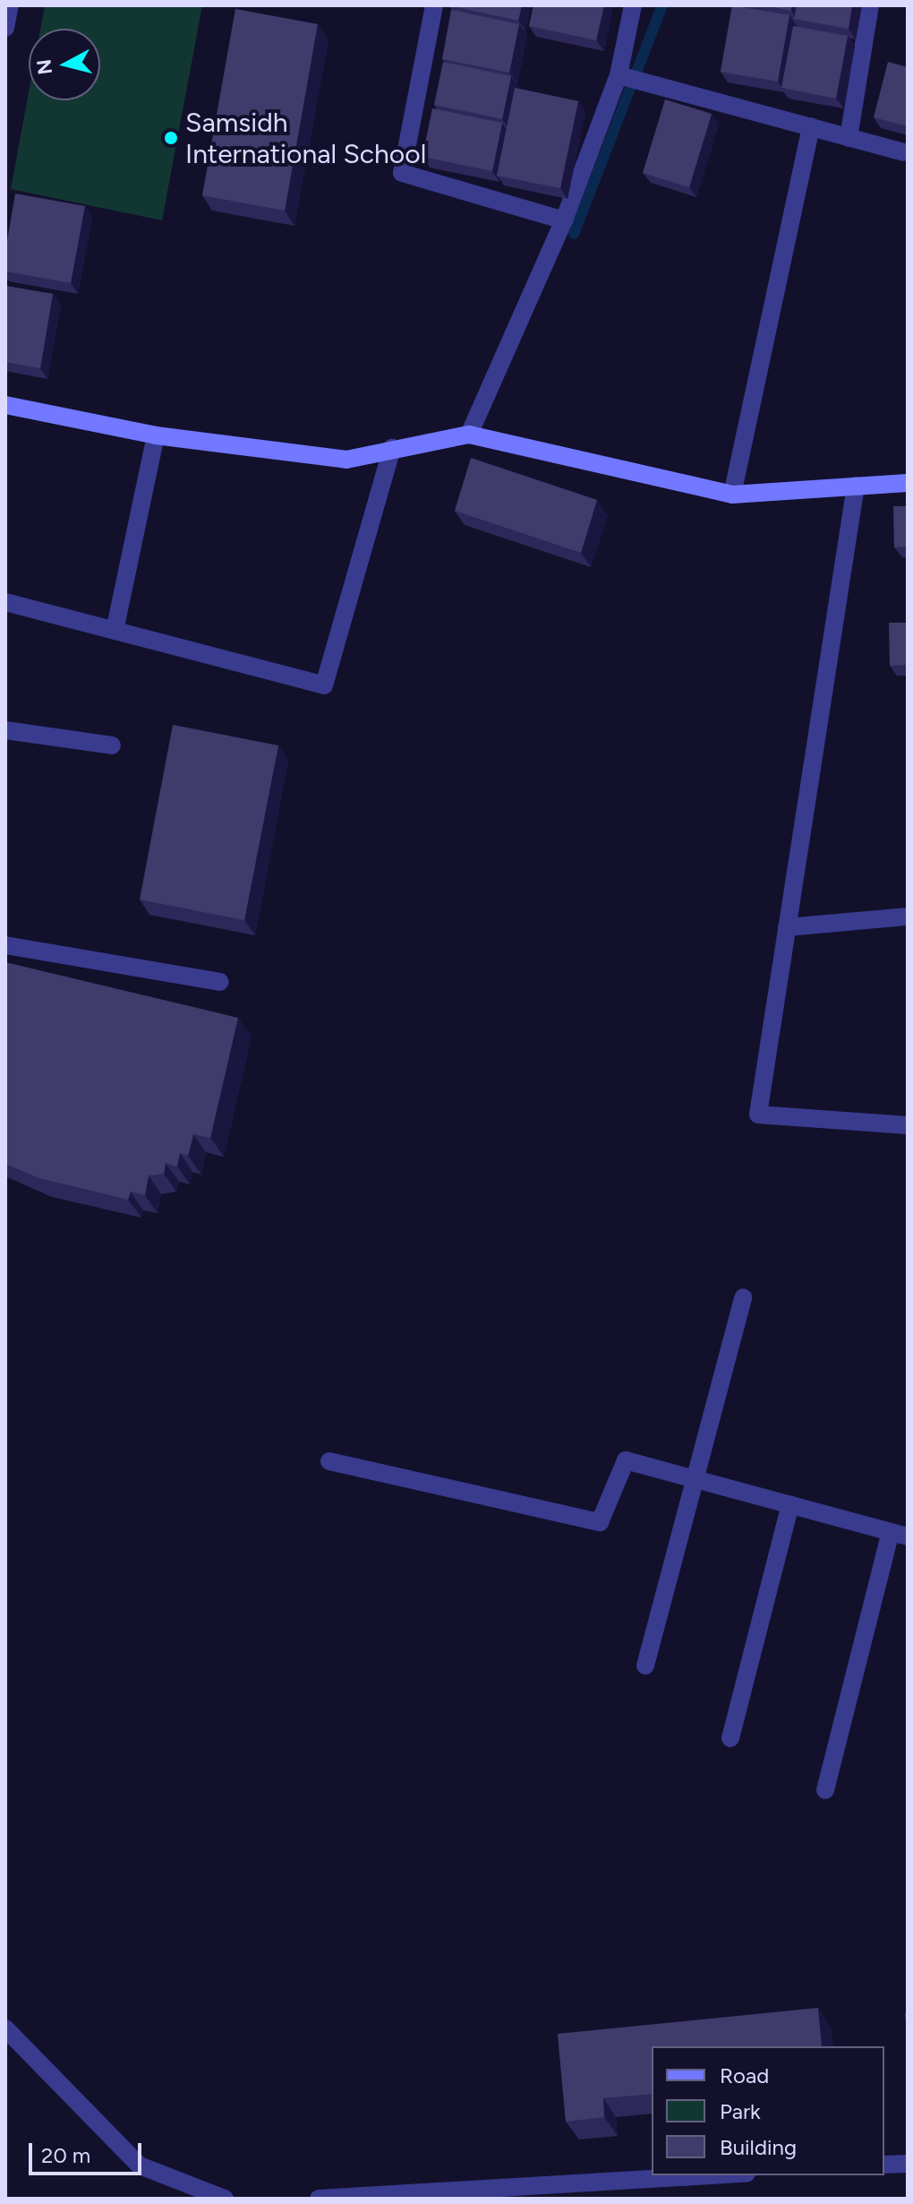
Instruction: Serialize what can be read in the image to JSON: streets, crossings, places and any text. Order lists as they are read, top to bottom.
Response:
{
  "places": ["Samsidh International School"],
  "legend": ["Road", "Park", "Building"],
  "scale_bar": "20 m",
  "north": "left"
}
